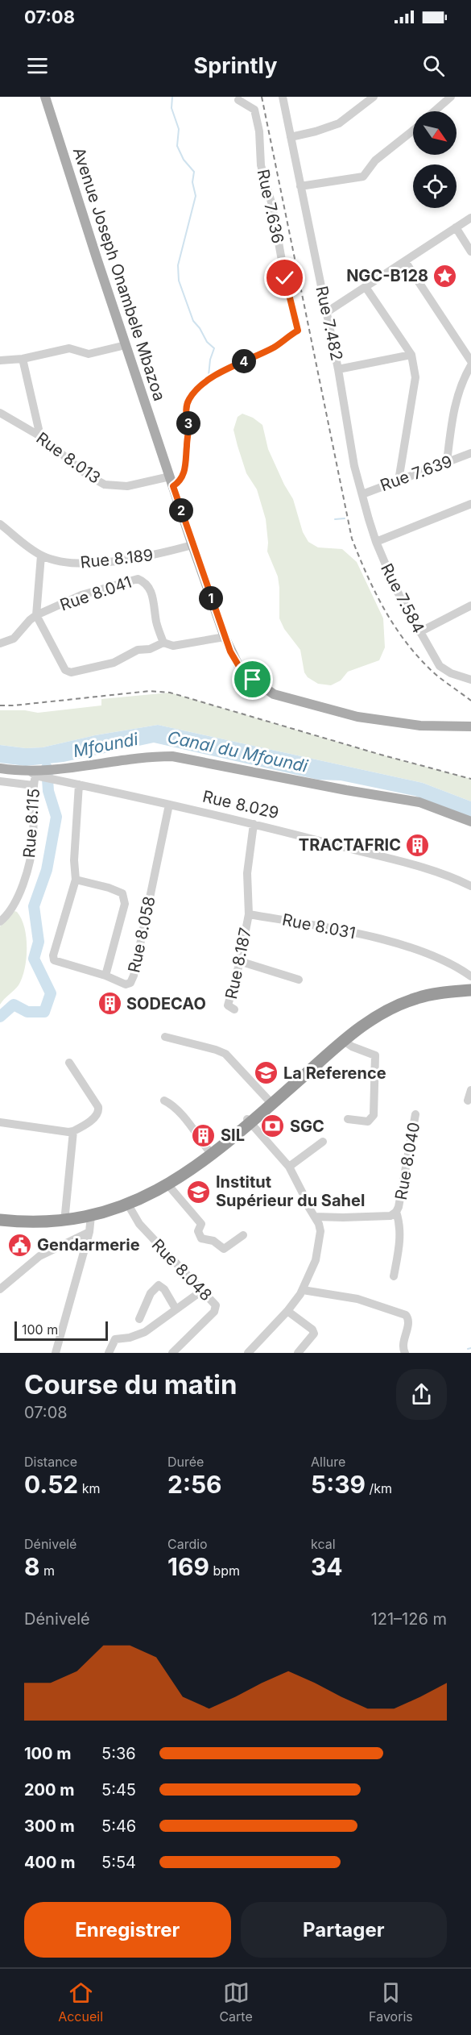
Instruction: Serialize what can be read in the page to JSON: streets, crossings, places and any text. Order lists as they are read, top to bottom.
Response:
{
  "streets": {
    "main road": ["Avenue Joseph Onambele Mbazoa", "Rue 8.029"],
    "street": [
      "Rue 7.636",
      "Rue 7.482",
      "Rue 8.013",
      "Rue 7.639",
      "Rue 8.189",
      "Rue 8.041",
      "Rue 7.584",
      "Rue 8.115",
      "Rue 8.031",
      "Rue 8.058",
      "Rue 8.187",
      "Rue 8.040",
      "Rue 8.048"
    ]
  },
  "crossings": [
    ["Rue 7.636", "Avenue Joseph Onambele Mbazoa"],
    ["Rue 7.636", "Rue 8.013"],
    ["Avenue Joseph Onambele Mbazoa", "Rue 8.013"],
    ["Avenue Joseph Onambele Mbazoa", "Rue 8.189"],
    ["Rue 7.482", "Rue 7.639"],
    ["Rue 7.482", "Rue 7.584"],
    ["Rue 7.639", "Rue 7.584"],
    ["Rue 8.029", "Rue 8.115"],
    ["Rue 8.029", "Rue 8.058"],
    ["Rue 8.031", "Rue 8.187"]
  ],
  "water": ["Mfoundi", "Canal du Mfoundi"],
  "places": {
    "place": ["NGC-B128"],
    "building": ["TRACTAFRIC", "SODECAO", "SIL"],
    "school or university": ["La Reference", "Institut Supérieur du Sahel"],
    "bank": ["SGC"],
    "public building": ["Gendarmerie"]
  },
  "scale_bar": "100 m",
  "north": "bottom right",
  "page": {
    "status": "07:08",
    "header": "Sprintly",
    "pins": [
      "4",
      "3",
      "2",
      "1"
    ],
    "scale": "100 m",
    "heading": ["Course du matin", "07:08"],
    "stats": [
      ["Distance", "0.52 km"],
      ["Durée", "2:56"],
      ["Allure", "5:39 /km"],
      ["Dénivelé", "8 m"],
      ["Cardio", "169 bpm"],
      ["kcal", "34"]
    ],
    "chart": ["Dénivelé", "121–126 m"],
    "list": [
      {
        "name": "100 m",
        "note": "5:36"
      },
      {
        "name": "200 m",
        "note": "5:45"
      },
      {
        "name": "300 m",
        "note": "5:46"
      },
      {
        "name": "400 m",
        "note": "5:54"
      }
    ],
    "buttons": ["Enregistrer", "Partager"],
    "tabs": ["Accueil", "Carte", "Favoris"]
  }
}
